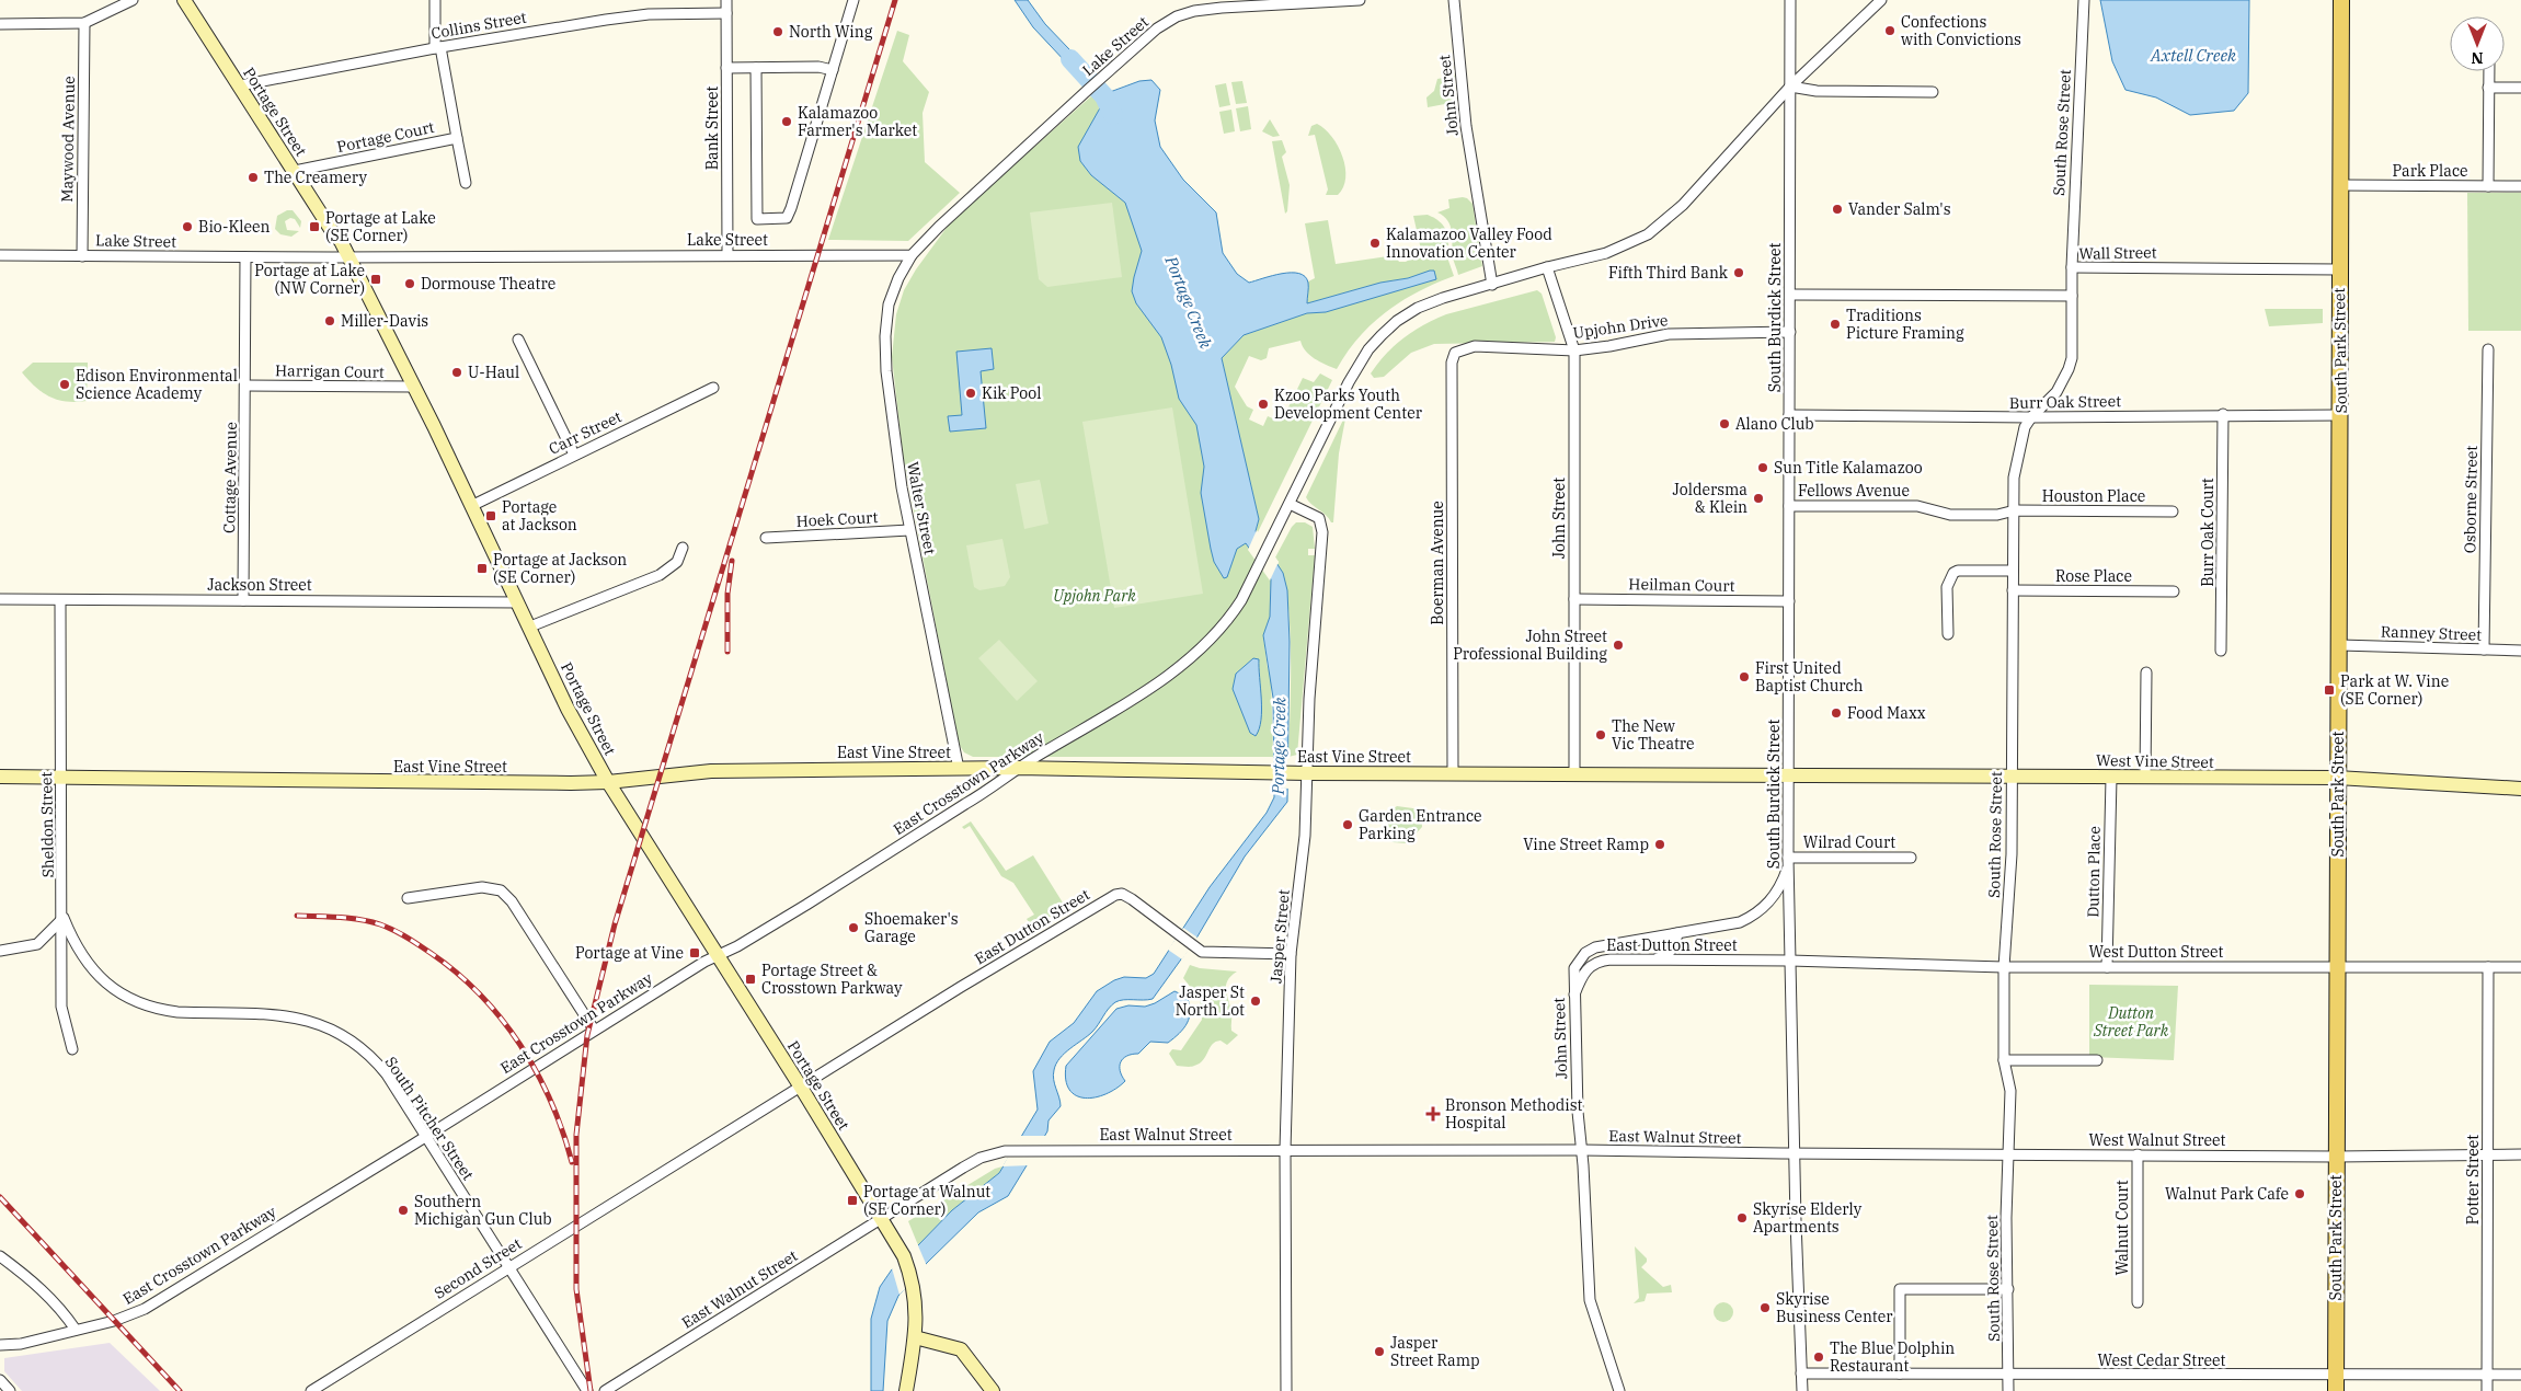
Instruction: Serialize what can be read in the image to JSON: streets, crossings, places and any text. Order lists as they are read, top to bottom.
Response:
{
  "streets": {
    "main road": ["South Park Street"],
    "street": [
      "Collins Street",
      "Lake Street",
      "John Street",
      "Portage Street",
      "Bank Street",
      "South Rose Street",
      "Portage Court",
      "Maywood Avenue",
      "Park Place",
      "Wall Street",
      "South Burdick Street",
      "Upjohn Drive",
      "Harrigan Court",
      "Burr Oak Street",
      "Carr Street",
      "Cottage Avenue",
      "Fellows Avenue",
      "Houston Place",
      "Osborne Street",
      "Walter Street",
      "Hoek Court",
      "Burr Oak Court",
      "Boerman Avenue",
      "Rose Place",
      "Jackson Street",
      "Heilman Court",
      "Ranney Street",
      "East Vine Street",
      "West Vine Street",
      "East Crosstown Parkway",
      "Sheldon Street",
      "Wilrad Court",
      "Dutton Place",
      "East Dutton Street",
      "Jasper Street",
      "West Dutton Street",
      "South Pitcher Street",
      "East Walnut Street",
      "West Walnut Street",
      "Potter Street",
      "Walnut Court",
      "Second Street",
      "West Cedar Street"
    ]
  },
  "crossings": [
    ["Collins Street", "Portage Street"],
    ["Collins Street", "Bank Street"],
    ["Collins Street", "Portage Court"],
    ["Lake Street", "Portage Street"],
    ["Lake Street", "Bank Street"],
    ["Lake Street", "Maywood Avenue"],
    ["Lake Street", "Cottage Avenue"],
    ["Lake Street", "Walter Street"],
    ["John Street", "South Burdick Street"],
    ["John Street", "Upjohn Drive"],
    ["John Street", "Heilman Court"],
    ["John Street", "East Vine Street"],
    ["John Street", "East Crosstown Parkway"],
    ["John Street", "Wilrad Court"],
    ["John Street", "East Dutton Street"],
    ["John Street", "East Walnut Street"],
    ["Portage Street", "Portage Court"],
    ["Portage Street", "Harrigan Court"],
    ["Portage Street", "Carr Street"],
    ["Portage Street", "Jackson Street"],
    ["Portage Street", "East Vine Street"],
    ["Portage Street", "East Crosstown Parkway"],
    ["Portage Street", "East Dutton Street"],
    ["Portage Street", "East Walnut Street"],
    ["Portage Street", "Second Street"],
    ["South Rose Street", "Wall Street"],
    ["South Rose Street", "Burr Oak Street"],
    ["South Rose Street", "Fellows Avenue"],
    ["South Rose Street", "Houston Place"],
    ["South Rose Street", "Rose Place"],
    ["South Rose Street", "West Vine Street"],
    ["South Rose Street", "West Dutton Street"],
    ["South Rose Street", "West Walnut Street"],
    ["South Rose Street", "West Cedar Street"],
    ["Park Place", "South Park Street"],
    ["Wall Street", "South Park Street"],
    ["South Burdick Street", "Upjohn Drive"],
    ["South Burdick Street", "Burr Oak Street"],
    ["South Burdick Street", "Fellows Avenue"],
    ["South Burdick Street", "Heilman Court"],
    ["South Burdick Street", "East Vine Street"],
    ["South Burdick Street", "West Vine Street"],
    ["South Burdick Street", "East Crosstown Parkway"],
    ["South Burdick Street", "Wilrad Court"],
    ["South Burdick Street", "East Dutton Street"],
    ["South Burdick Street", "West Dutton Street"],
    ["South Burdick Street", "East Walnut Street"],
    ["South Burdick Street", "West Walnut Street"],
    ["South Burdick Street", "West Cedar Street"],
    ["Upjohn Drive", "Boerman Avenue"],
    ["South Park Street", "Burr Oak Street"],
    ["South Park Street", "Ranney Street"],
    ["South Park Street", "West Vine Street"],
    ["South Park Street", "West Dutton Street"],
    ["South Park Street", "West Walnut Street"],
    ["South Park Street", "West Cedar Street"],
    ["Harrigan Court", "Cottage Avenue"],
    ["Burr Oak Street", "Burr Oak Court"],
    ["Cottage Avenue", "Jackson Street"],
    ["Fellows Avenue", "Houston Place"],
    ["Osborne Street", "Ranney Street"],
    ["Walter Street", "Hoek Court"],
    ["Walter Street", "East Vine Street"],
    ["Boerman Avenue", "East Vine Street"],
    ["Jackson Street", "Sheldon Street"],
    ["East Vine Street", "West Vine Street"],
    ["East Vine Street", "East Crosstown Parkway"],
    ["East Vine Street", "Sheldon Street"],
    ["East Vine Street", "Jasper Street"],
    ["West Vine Street", "Dutton Place"],
    ["East Crosstown Parkway", "Jasper Street"],
    ["East Crosstown Parkway", "South Pitcher Street"],
    ["Sheldon Street", "South Pitcher Street"],
    ["Dutton Place", "West Dutton Street"],
    ["East Dutton Street", "Jasper Street"],
    ["East Dutton Street", "West Dutton Street"],
    ["East Dutton Street", "Second Street"],
    ["Jasper Street", "East Walnut Street"],
    ["West Dutton Street", "Potter Street"],
    ["South Pitcher Street", "Second Street"],
    ["East Walnut Street", "West Walnut Street"],
    ["West Walnut Street", "Potter Street"],
    ["West Walnut Street", "Walnut Court"],
    ["Potter Street", "West Cedar Street"]
  ],
  "water": ["Axtell Creek", "Portage Creek"],
  "parks": ["Upjohn Park", "Dutton Street Park"],
  "places": {
    "other": [
      "Confections with Convictions",
      "North Wing",
      "Kalamazoo Farmer's Market",
      "The Creamery",
      "Vander Salm's",
      "Bio-Kleen",
      "Kalamazoo Valley Food Innovation Center",
      "Fifth Third Bank",
      "Dormouse Theatre",
      "Miller-Davis",
      "Traditions Picture Framing",
      "U-Haul",
      "Edison Environmental Science Academy",
      "Kik Pool",
      "Kzoo Parks Youth Development Center",
      "Alano Club",
      "Sun Title Kalamazoo",
      "Joldersma & Klein",
      "John Street Professional Building",
      "First United Baptist Church",
      "Food Maxx",
      "The New Vic Theatre",
      "Garden Entrance Parking",
      "Vine Street Ramp",
      "Shoemaker's Garage",
      "Jasper St North Lot",
      "Walnut Park Cafe",
      "Southern Michigan Gun Club",
      "Skyrise Elderly Apartments",
      "Skyrise Business Center",
      "Jasper Street Ramp",
      "The Blue Dolphin Restaurant"
    ],
    "transit": [
      "Portage at Lake (SE Corner)",
      "Portage at Lake (NW Corner)",
      "Portage at Jackson",
      "Portage at Jackson (SE Corner)",
      "Park at W. Vine (SE Corner)",
      "Portage at Vine",
      "Portage Street & Crosstown Parkway",
      "Portage at Walnut (SE Corner)"
    ],
    "health": ["Bronson Methodist Hospital"]
  },
  "north": "bottom"
}
